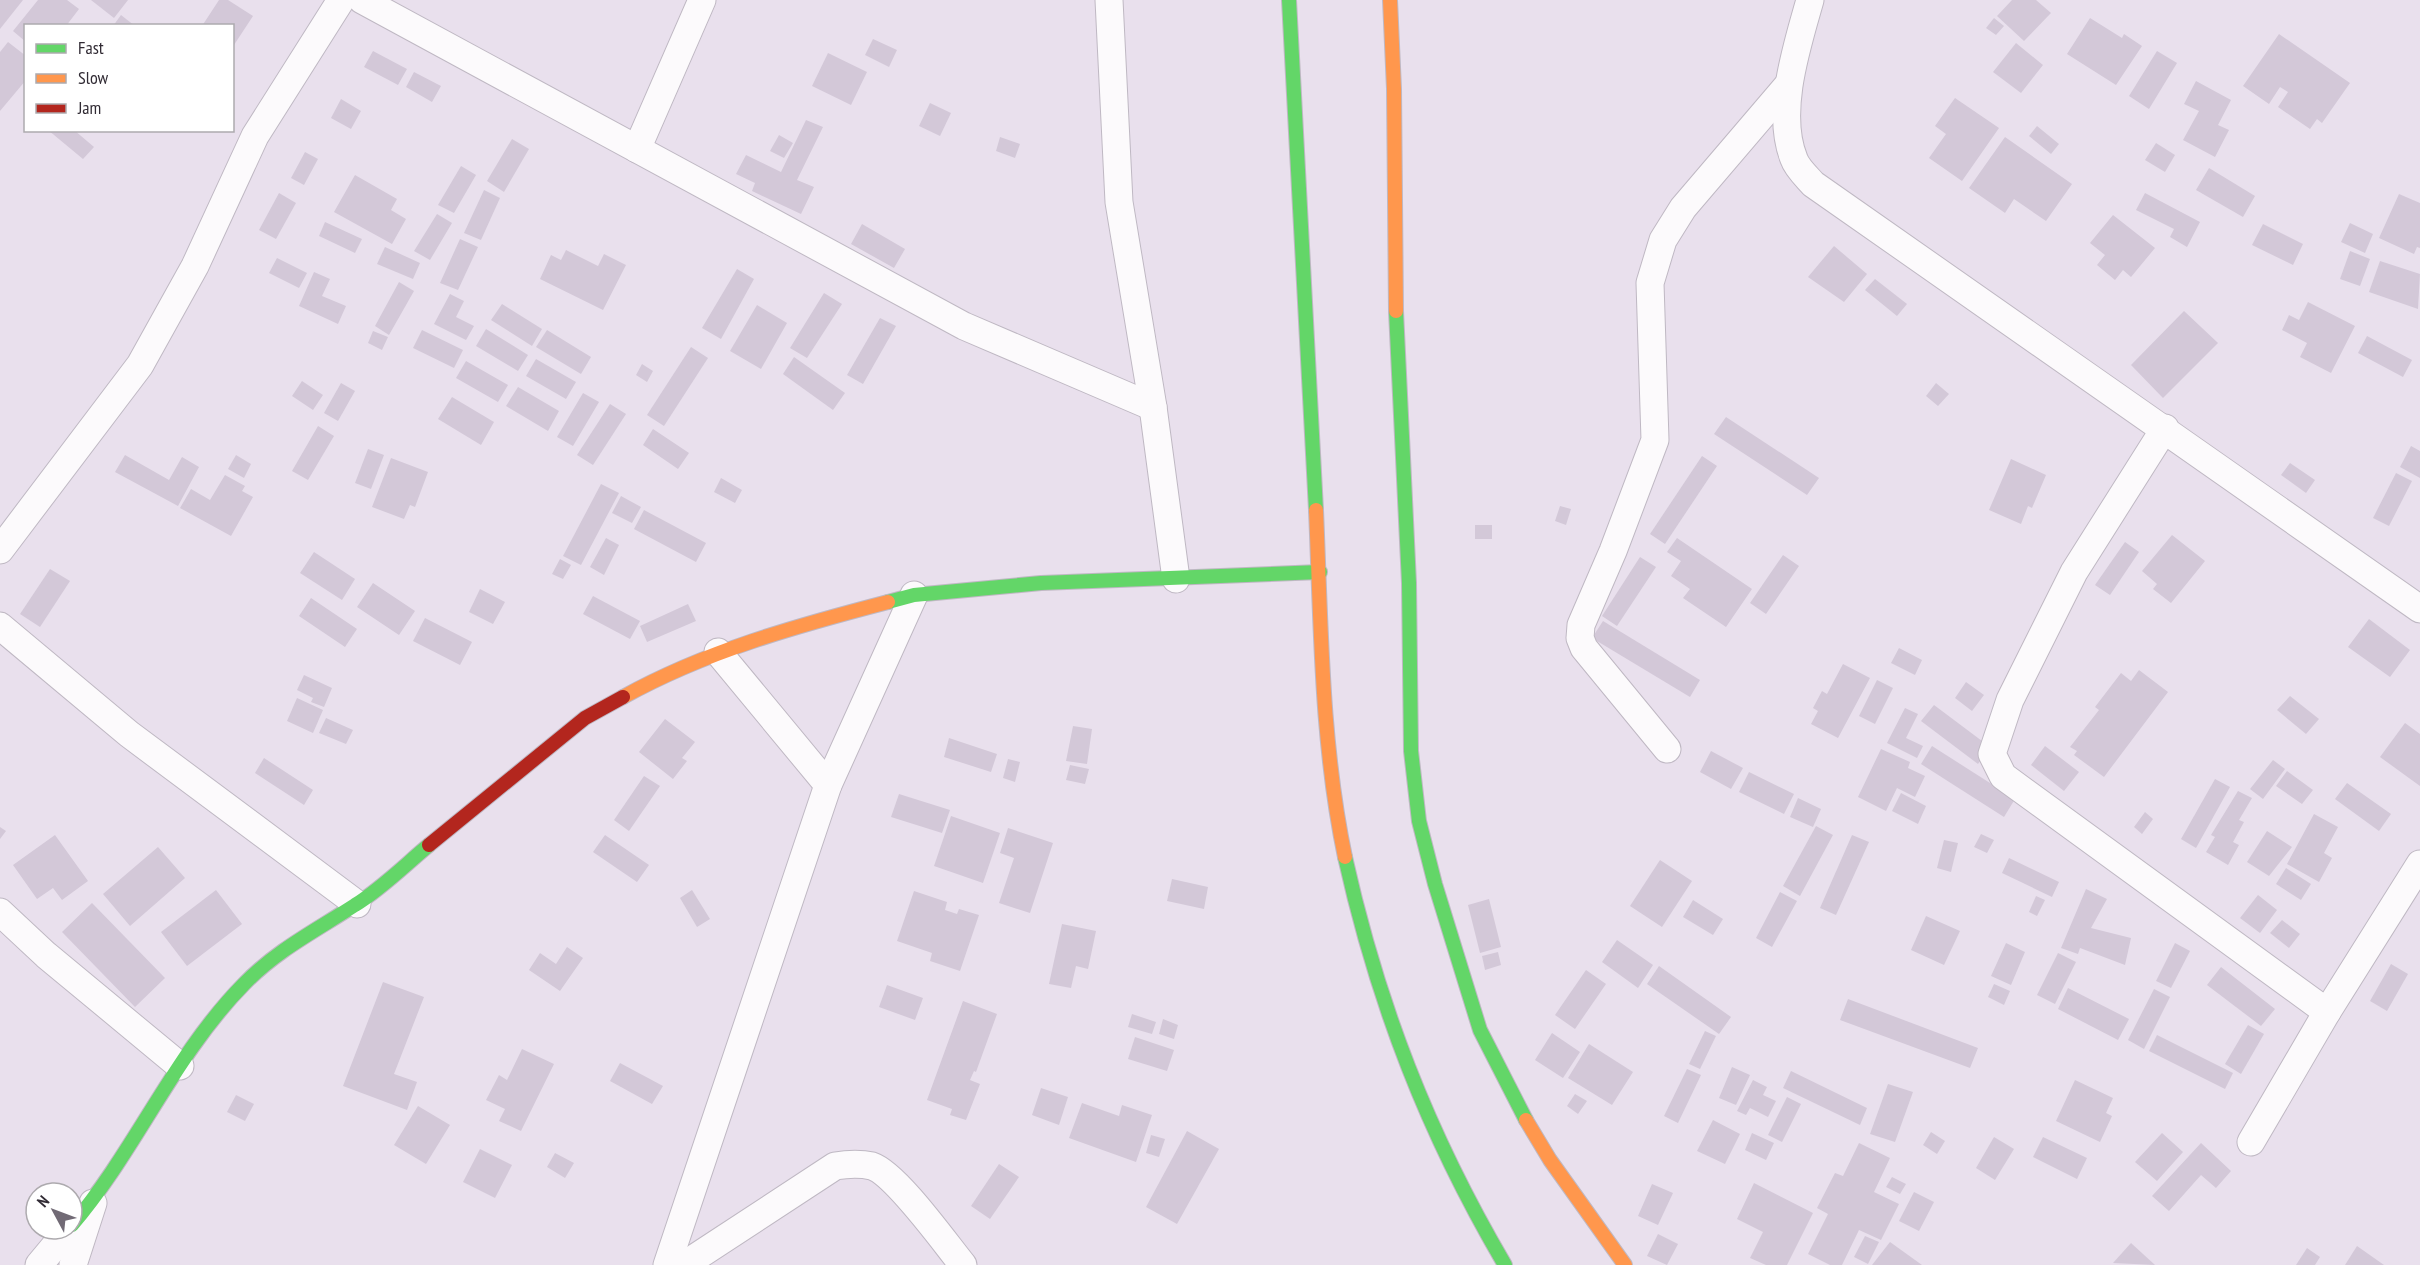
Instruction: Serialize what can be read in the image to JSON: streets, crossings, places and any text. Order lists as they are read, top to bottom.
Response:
{
  "legend": ["Fast", "Slow", "Jam"],
  "north": "top left"
}
